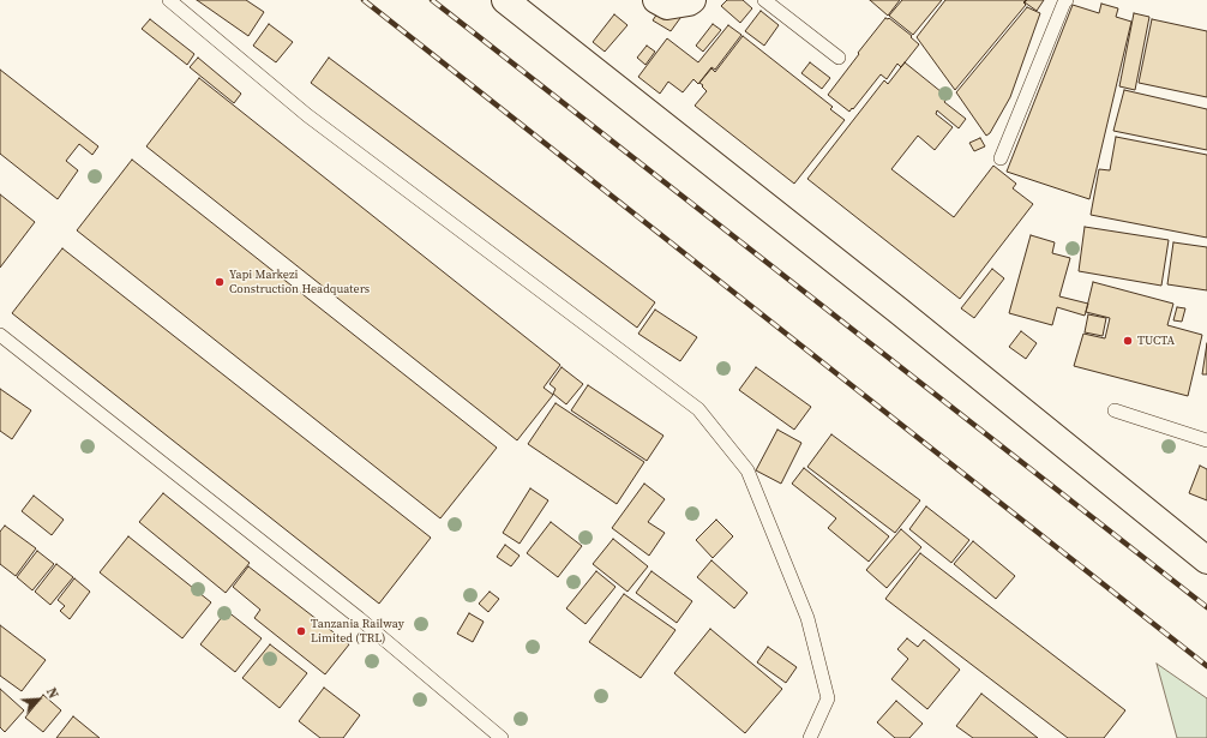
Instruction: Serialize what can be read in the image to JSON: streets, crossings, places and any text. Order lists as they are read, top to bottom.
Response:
{
  "places": ["Yapi Markezi Construction Headquaters", "TUCTA", "Tanzania Railway Limited (TRL)"],
  "north": "top right"
}
